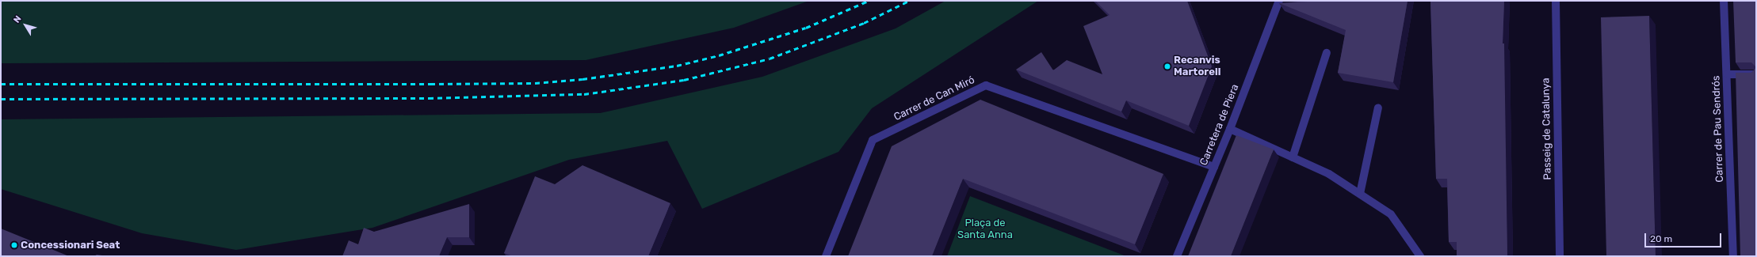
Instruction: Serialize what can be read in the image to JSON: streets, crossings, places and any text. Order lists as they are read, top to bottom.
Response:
{
  "streets": {
    "street": [
      "Carrer de Can Miró",
      "Carretera de Piera",
      "Passeig de Catalunya",
      "Carrer de Pau Sendrós"
    ]
  },
  "crossings": [
    ["Carrer de Can Miró", "Carretera de Piera"]
  ],
  "parks": ["Plaça de Santa Anna"],
  "places": ["Recanvis Martorell", "Concessionari Seat"],
  "scale_bar": "20 m",
  "north": "top left"
}
